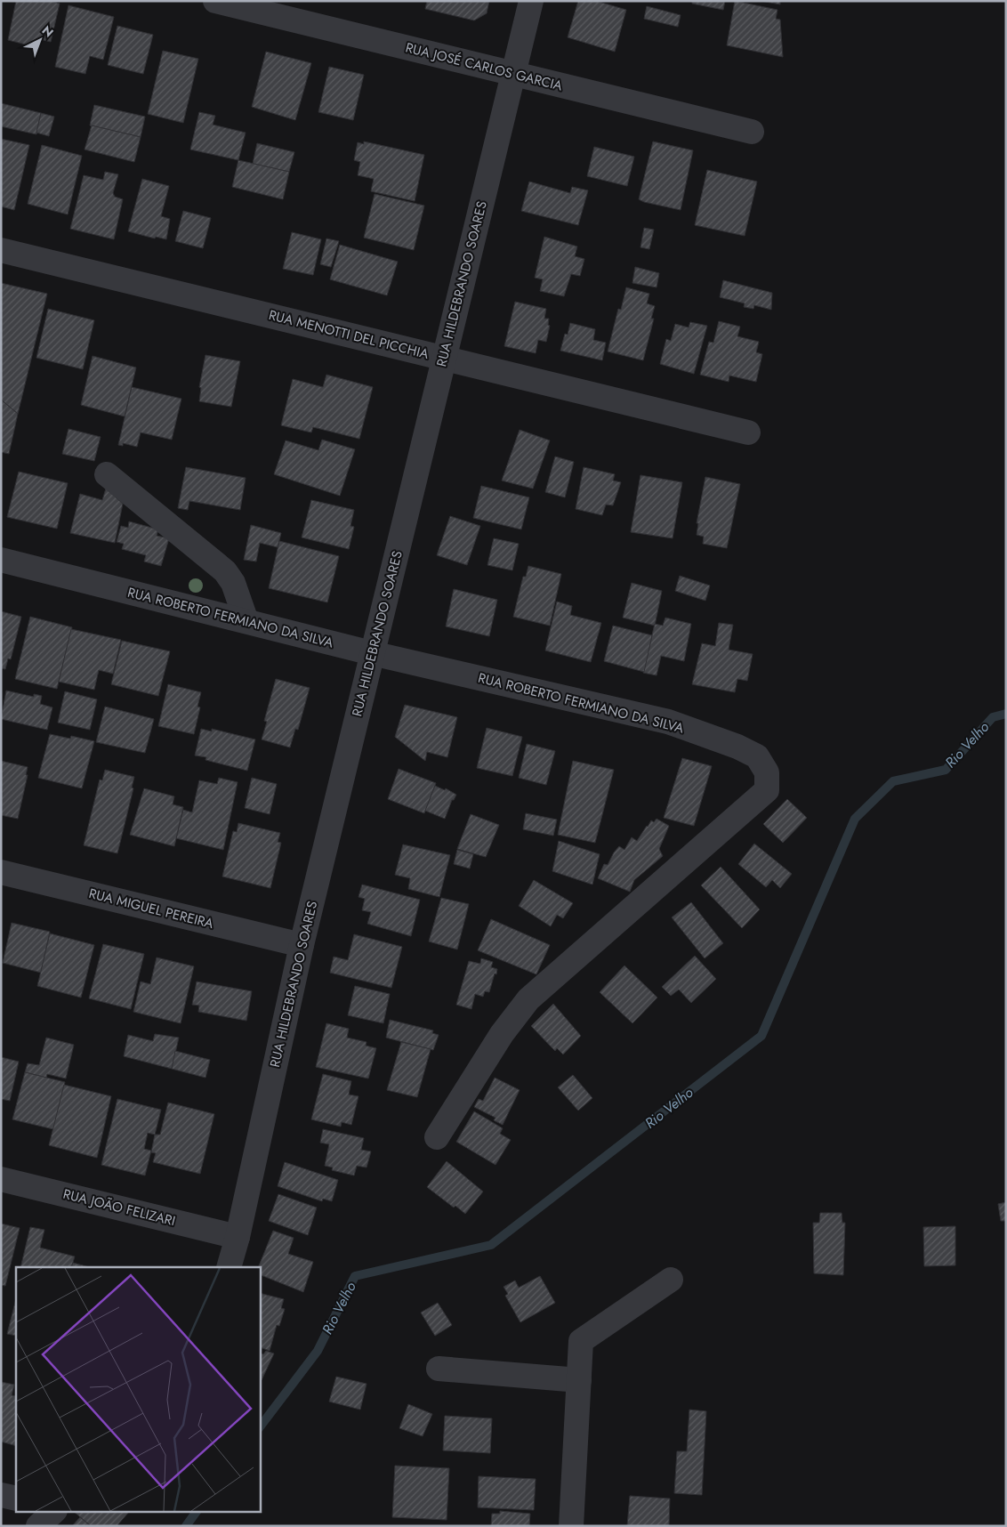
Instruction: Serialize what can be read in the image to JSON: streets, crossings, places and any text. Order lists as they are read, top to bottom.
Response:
{
  "streets": {
    "street": [
      "RUA JOSÉ CARLOS GARCIA",
      "RUA HILDEBRANDO SOARES",
      "RUA MENOTTI DEL PICCHIA",
      "RUA ROBERTO FERMIANO DA SILVA",
      "RUA MIGUEL PEREIRA",
      "RUA JOÃO FELIZARI"
    ]
  },
  "crossings": [
    ["RUA JOSÉ CARLOS GARCIA", "RUA HILDEBRANDO SOARES"],
    ["RUA HILDEBRANDO SOARES", "RUA MENOTTI DEL PICCHIA"],
    ["RUA HILDEBRANDO SOARES", "RUA ROBERTO FERMIANO DA SILVA"],
    ["RUA HILDEBRANDO SOARES", "RUA MIGUEL PEREIRA"],
    ["RUA HILDEBRANDO SOARES", "RUA JOÃO FELIZARI"]
  ],
  "water": ["Rio Velho"],
  "north": "top right"
}
